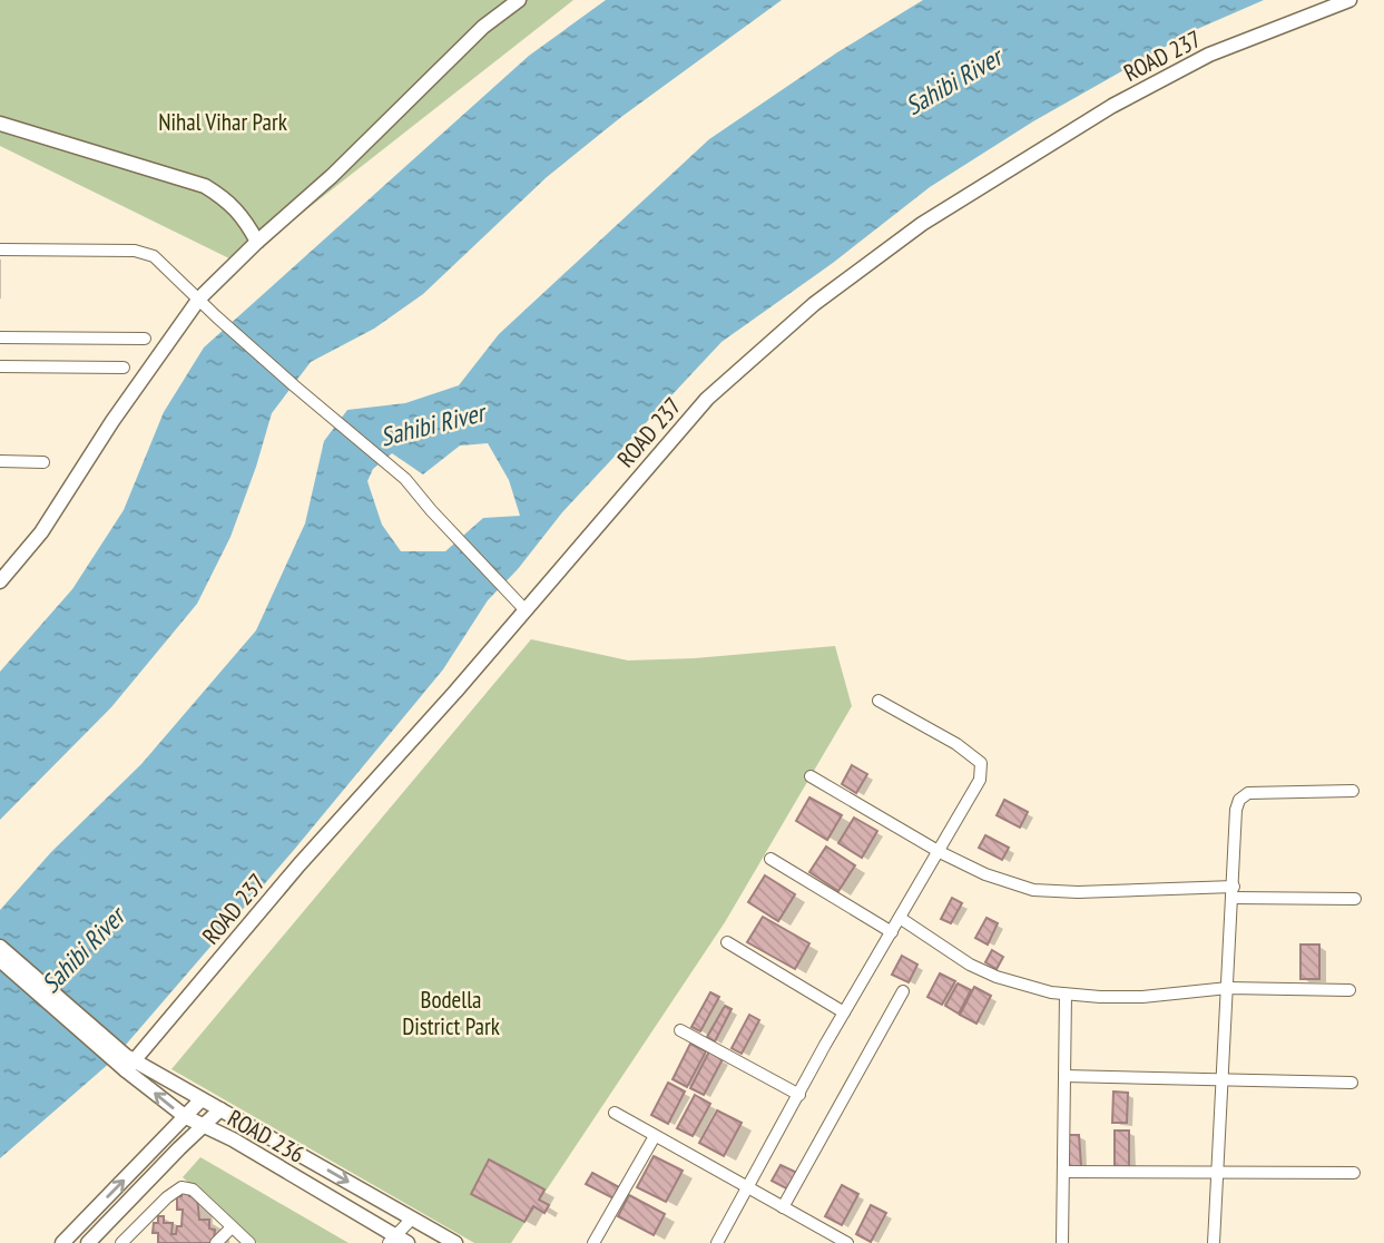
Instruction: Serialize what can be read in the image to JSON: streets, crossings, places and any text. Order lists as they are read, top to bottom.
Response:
{
  "streets": {
    "street": ["ROAD 237", "ROAD 236"]
  },
  "water": ["Sahibi River"],
  "parks": ["Nihal Vihar Park", "Bodella District Park"]
}
